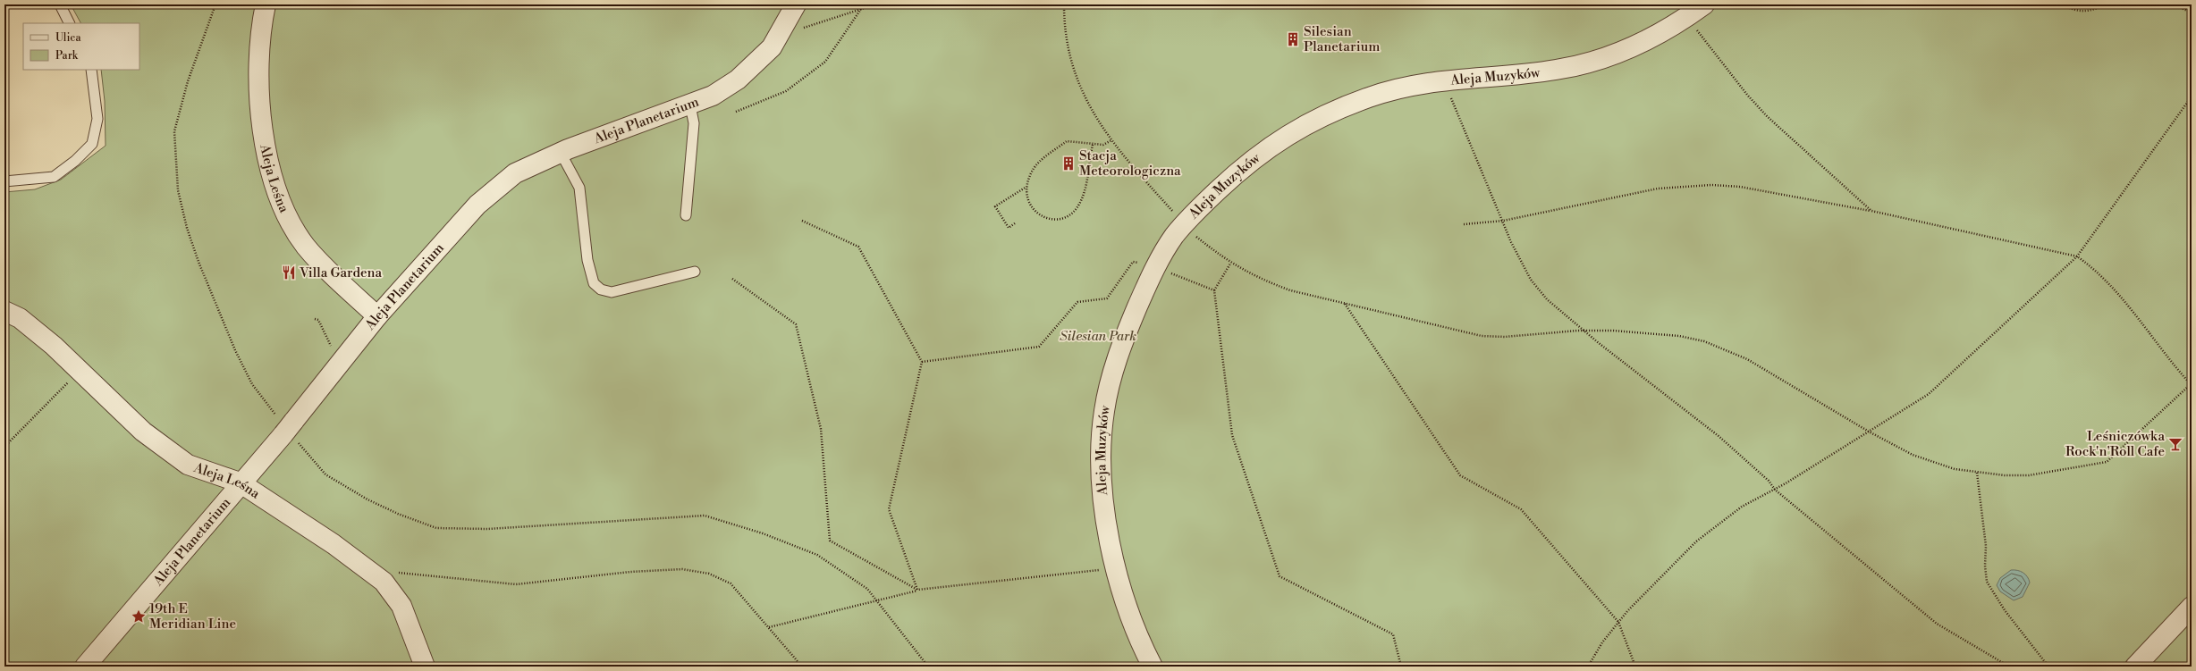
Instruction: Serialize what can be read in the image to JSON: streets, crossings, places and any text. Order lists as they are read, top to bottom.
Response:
{
  "streets": {
    "street": ["Aleja Muzyków", "Aleja Planetarium", "Aleja Leśna"]
  },
  "crossings": [
    ["Aleja Planetarium", "Aleja Leśna"]
  ],
  "parks": ["Silesian Park"],
  "places": {
    "building": ["Silesian Planetarium", "Stacja Meteorologiczna"],
    "restaurant": ["Villa Gardena"],
    "bar": ["Leśniczówka Rock'n'Roll Cafe"],
    "place": ["19th E Meridian Line"]
  },
  "legend": ["Ulica", "Park"]
}
